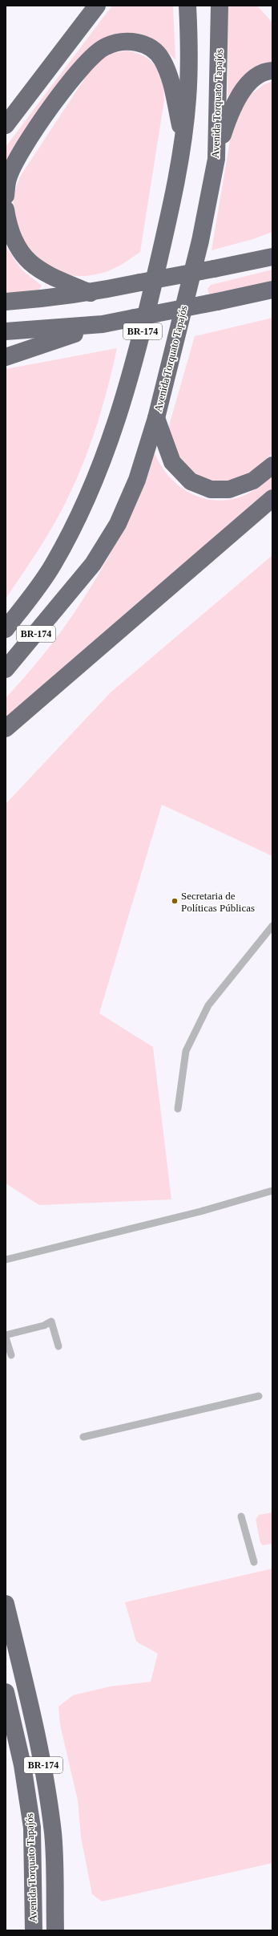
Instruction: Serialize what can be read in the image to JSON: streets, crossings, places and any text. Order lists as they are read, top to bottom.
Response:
{
  "streets": {
    "highway": ["Avenida Torquato Tapajós", "BR-174"]
  },
  "places": ["Secretaria de Políticas Públicas"]
}
